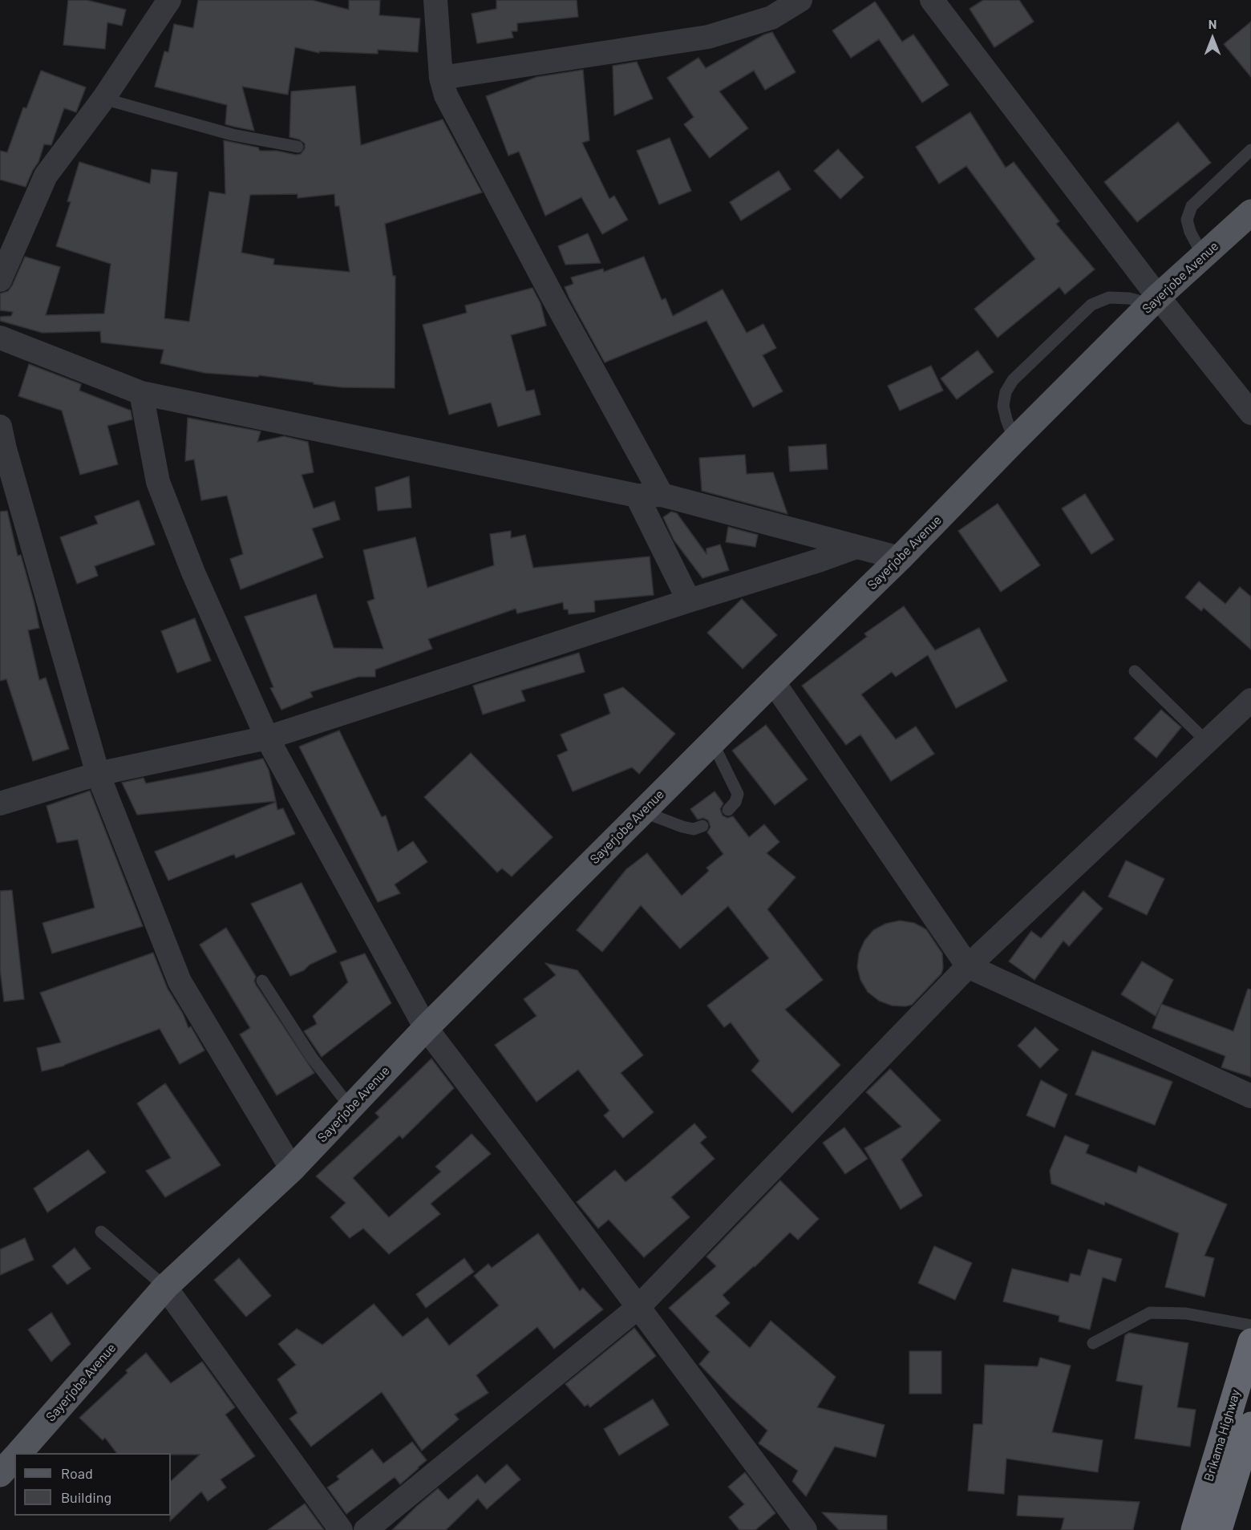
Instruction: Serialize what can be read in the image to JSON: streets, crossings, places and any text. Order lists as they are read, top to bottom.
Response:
{
  "streets": {
    "highway": ["Brikama Highway"],
    "main road": ["Sayerjobe Avenue"]
  },
  "legend": ["Road", "Building"],
  "north": "top"
}
